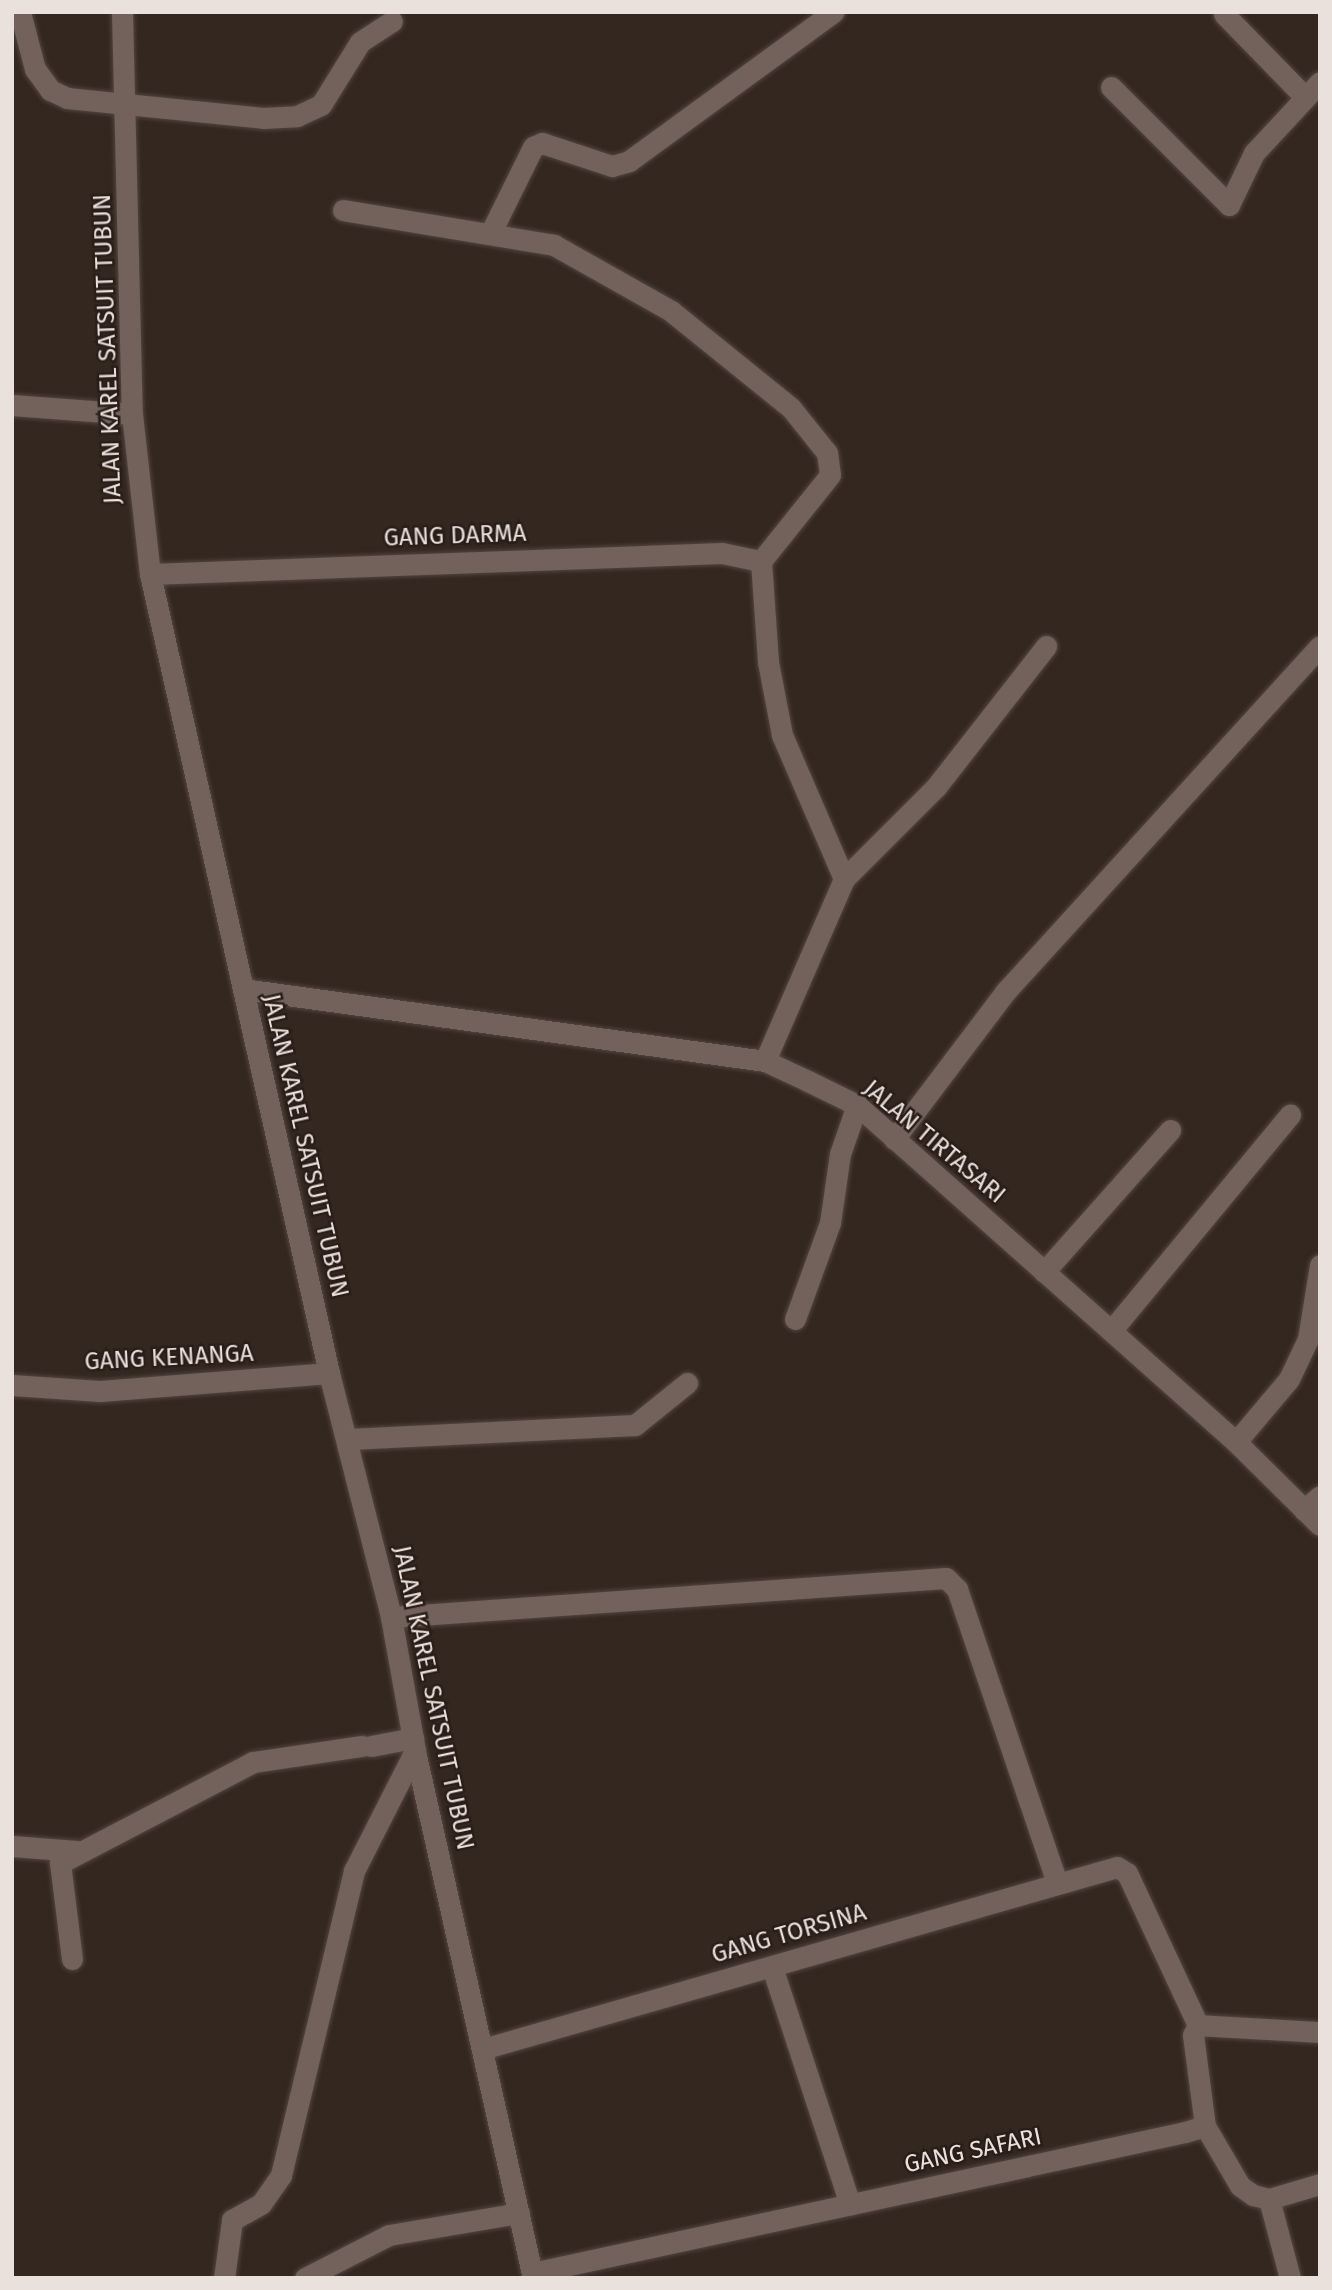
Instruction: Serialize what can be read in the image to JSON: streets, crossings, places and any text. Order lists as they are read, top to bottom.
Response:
{
  "streets": {
    "street": [
      "JALAN KAREL SATSUIT TUBUN",
      "GANG DARMA",
      "JALAN TIRTASARI",
      "GANG KENANGA",
      "GANG TORSINA",
      "GANG SAFARI"
    ]
  },
  "crossings": [
    ["JALAN KAREL SATSUIT TUBUN", "GANG DARMA"],
    ["JALAN KAREL SATSUIT TUBUN", "JALAN TIRTASARI"],
    ["JALAN KAREL SATSUIT TUBUN", "GANG KENANGA"],
    ["JALAN KAREL SATSUIT TUBUN", "GANG TORSINA"],
    ["JALAN KAREL SATSUIT TUBUN", "GANG SAFARI"]
  ]
}
